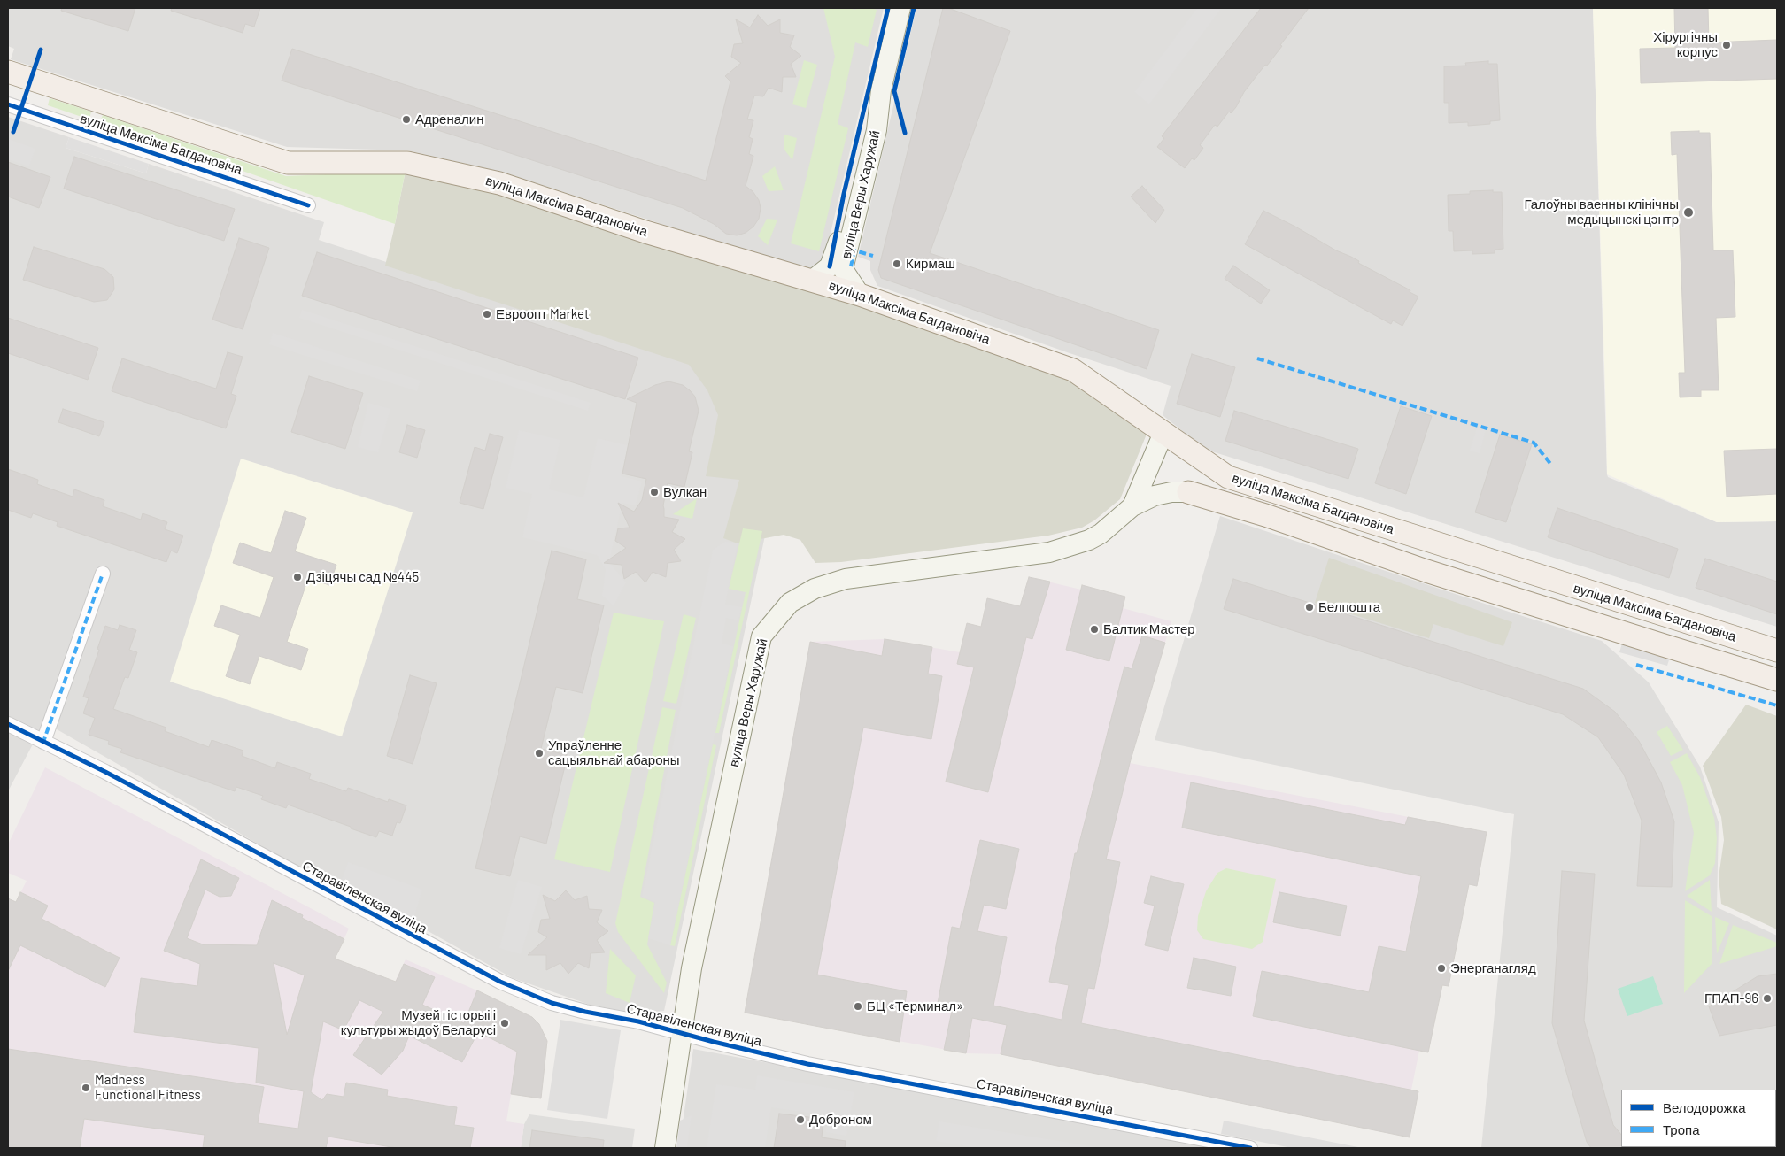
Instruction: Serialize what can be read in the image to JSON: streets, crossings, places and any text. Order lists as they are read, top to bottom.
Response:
{
  "streets": {
    "main road": ["вуліца Максіма Багдановіча", "вуліца Веры Харужай"],
    "street": ["Старавіленская вуліца"]
  },
  "crossings": [
    ["вуліца Максіма Багдановіча", "вуліца Веры Харужай"],
    ["вуліца Веры Харужай", "Старавіленская вуліца"]
  ],
  "places": [
    "Хірургічны корпус",
    "Адреналин",
    "Галоўны ваенны клінічны медыцынскі цэнтр",
    "Кирмаш",
    "Евроопт Market",
    "Вулкан",
    "Дзіцячы сад №445",
    "Белпошта",
    "Балтик Мастер",
    "Упраўленне сацыяльнай абароны",
    "Энерганагляд",
    "ГПАП-96",
    "БЦ «Терминал»",
    "Музей гісторыі і культуры жыдоў Беларусі",
    "Madness Functional Fitness",
    "Доброном"
  ],
  "legend": ["Велодорожка", "Тропа"]
}
